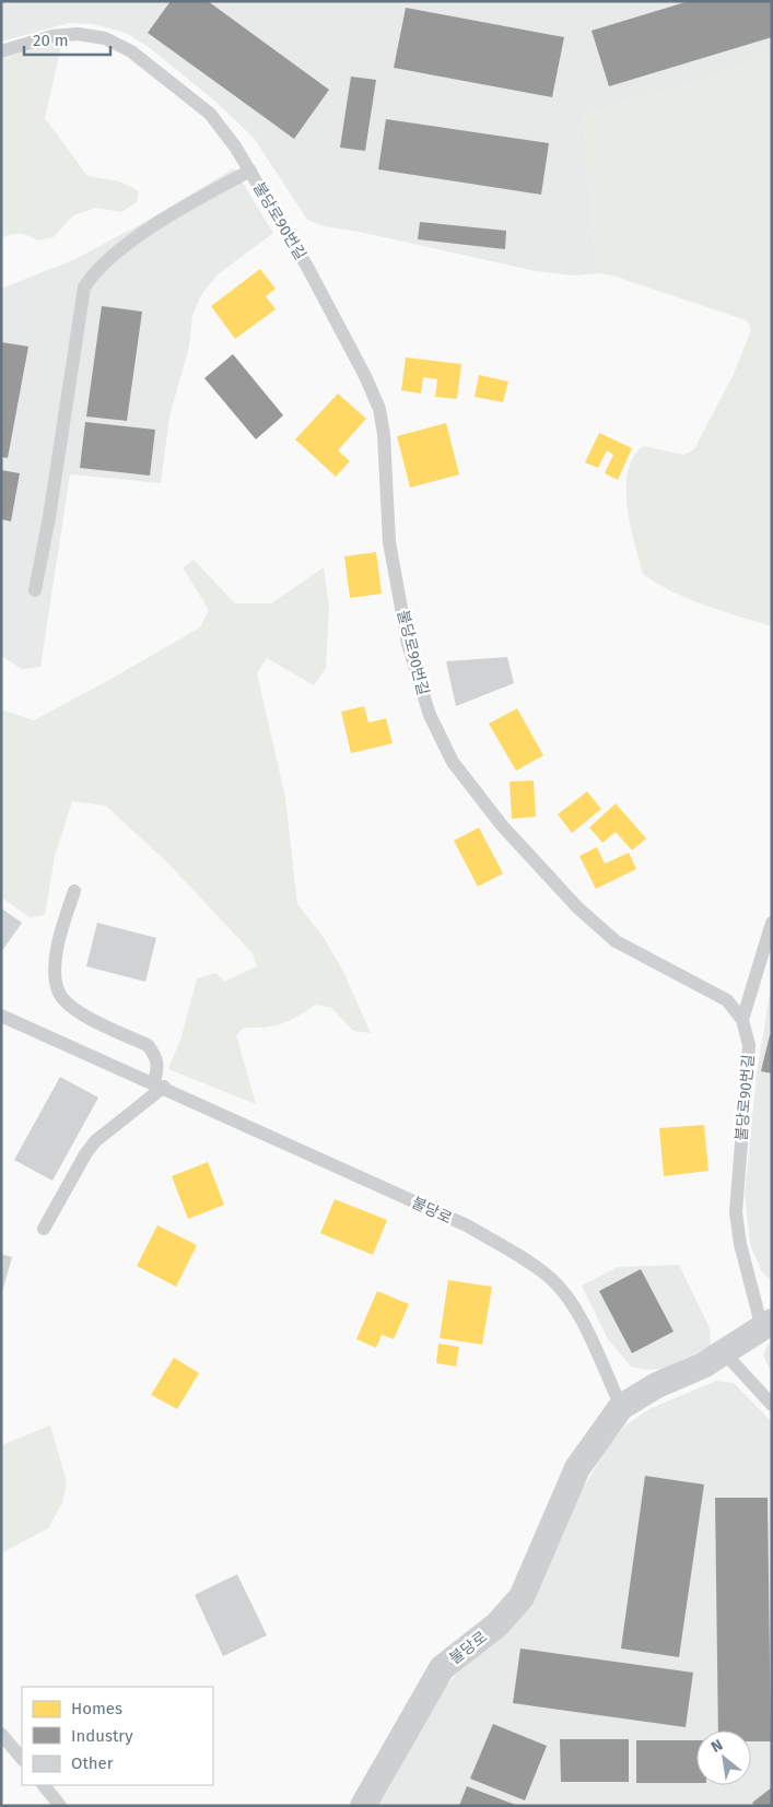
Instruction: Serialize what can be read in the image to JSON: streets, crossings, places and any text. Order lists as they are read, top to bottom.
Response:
{
  "streets": {
    "street": ["불당로"],
    "lane": ["불당로90번길"]
  },
  "crossings": [
    ["불당로90번길", "불당로"]
  ],
  "legend": ["Homes", "Industry", "Other"],
  "scale_bar": "20 m",
  "north": "top left"
}
